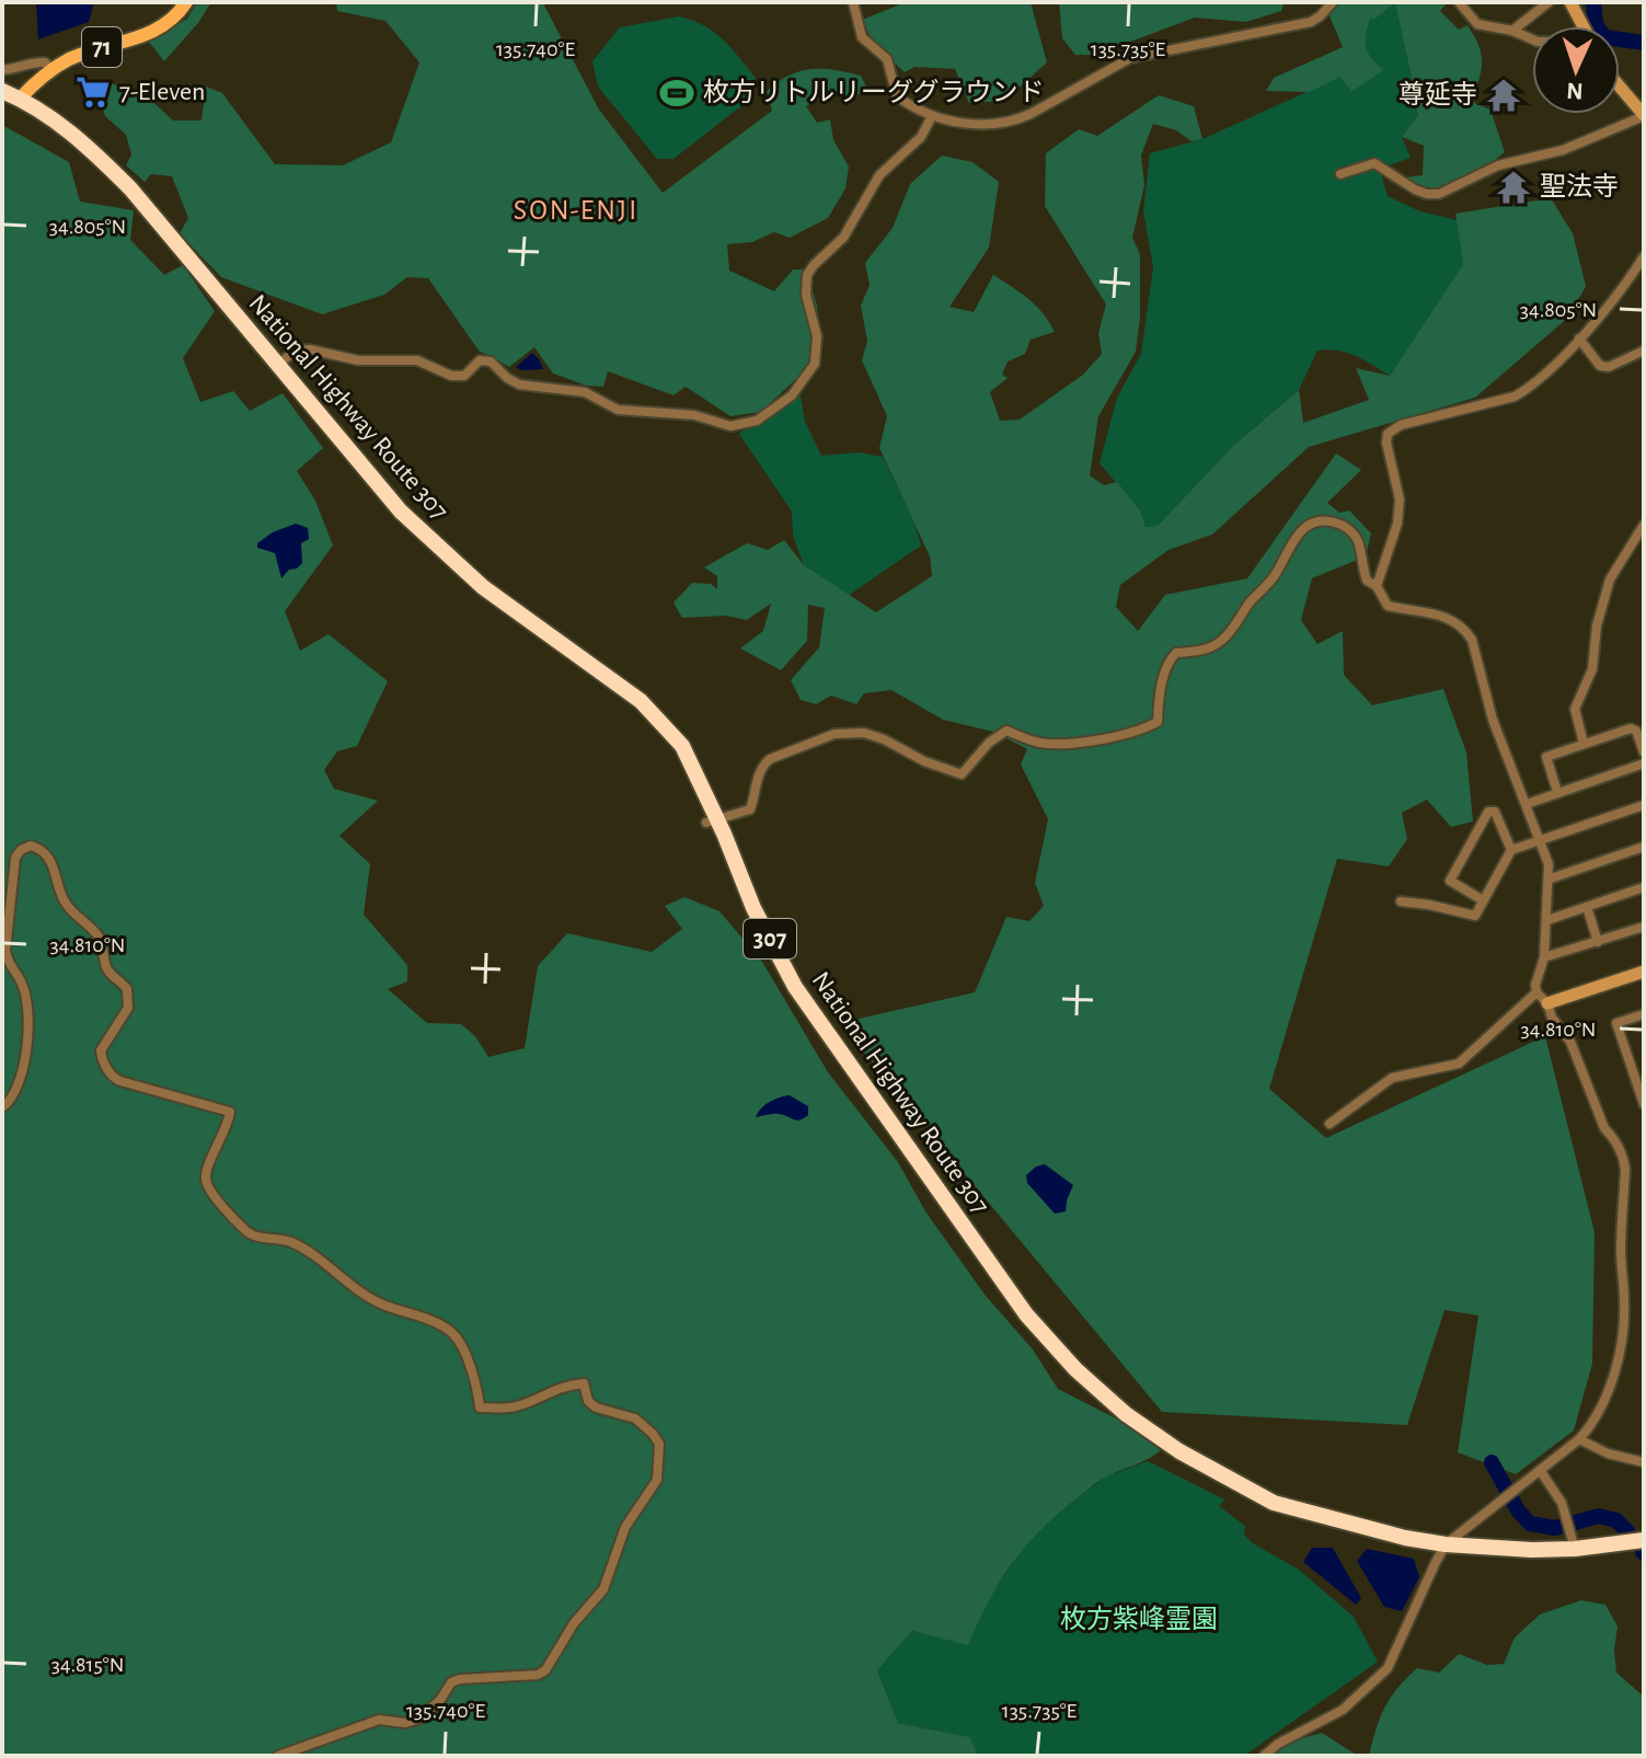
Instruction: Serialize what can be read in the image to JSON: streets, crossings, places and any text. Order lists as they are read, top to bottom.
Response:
{
  "streets": {
    "highway": ["National Highway Route 307", "307"],
    "main road": ["71"]
  },
  "crossings": [
    ["71", "National Highway Route 307"]
  ],
  "districts": ["SON-ENJI"],
  "parks": ["枚方紫峰霊園"],
  "places": {
    "supermarket": ["7-Eleven"],
    "sports": ["枚方リトルリーググラウンド"],
    "temple": ["尊延寺", "聖法寺"]
  },
  "north": "bottom",
  "coordinates": [
    "135.740°E",
    "135.735°E",
    "34.805°N",
    "34.810°N",
    "34.815°N"
  ]
}
